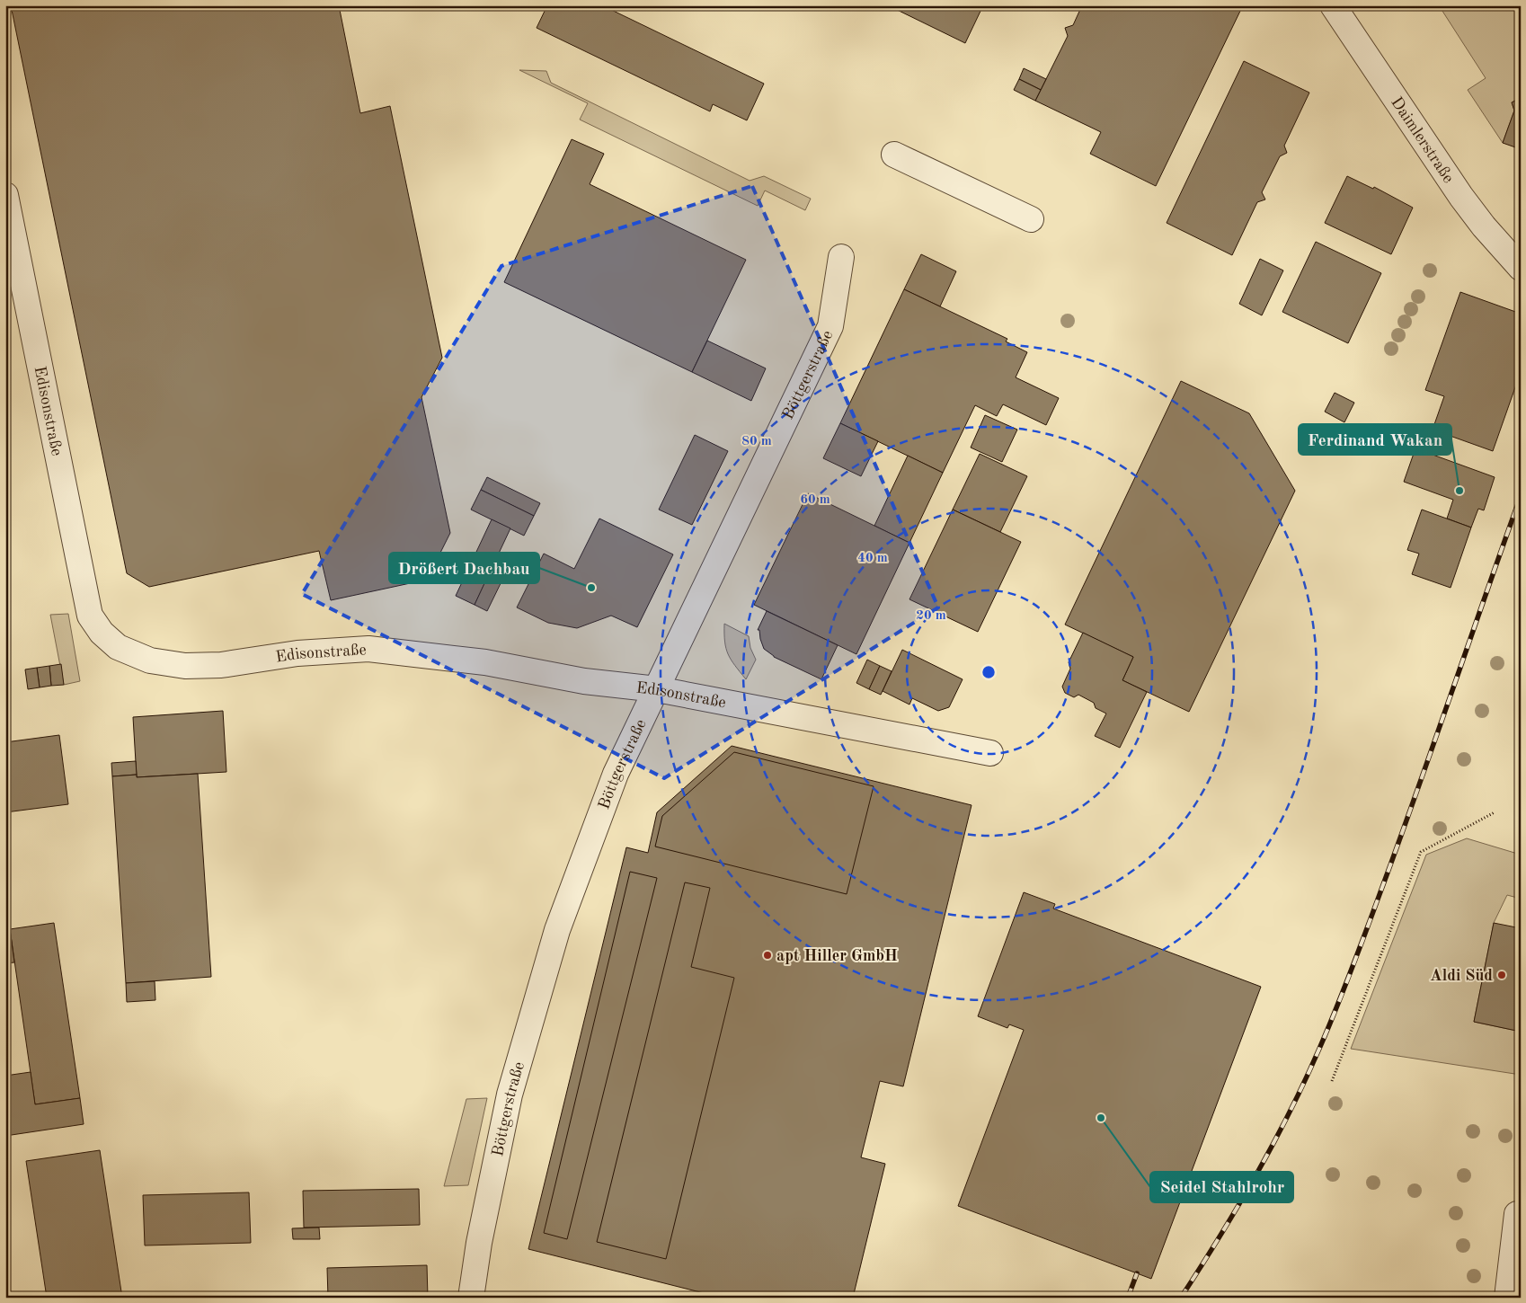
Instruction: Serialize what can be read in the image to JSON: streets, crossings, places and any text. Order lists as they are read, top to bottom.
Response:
{
  "streets": {
    "street": ["Daimlerstraße", "Böttgerstraße", "Edisonstraße"]
  },
  "crossings": [
    ["Böttgerstraße", "Edisonstraße"]
  ],
  "places": [
    "Ferdinand Wakan",
    "Drößert Dachbau",
    "apt Hiller GmbH",
    "Aldi Süd",
    "Seidel Stahlrohr"
  ],
  "rings": [
    "80 m",
    "60 m",
    "40 m",
    "20 m"
  ]
}
